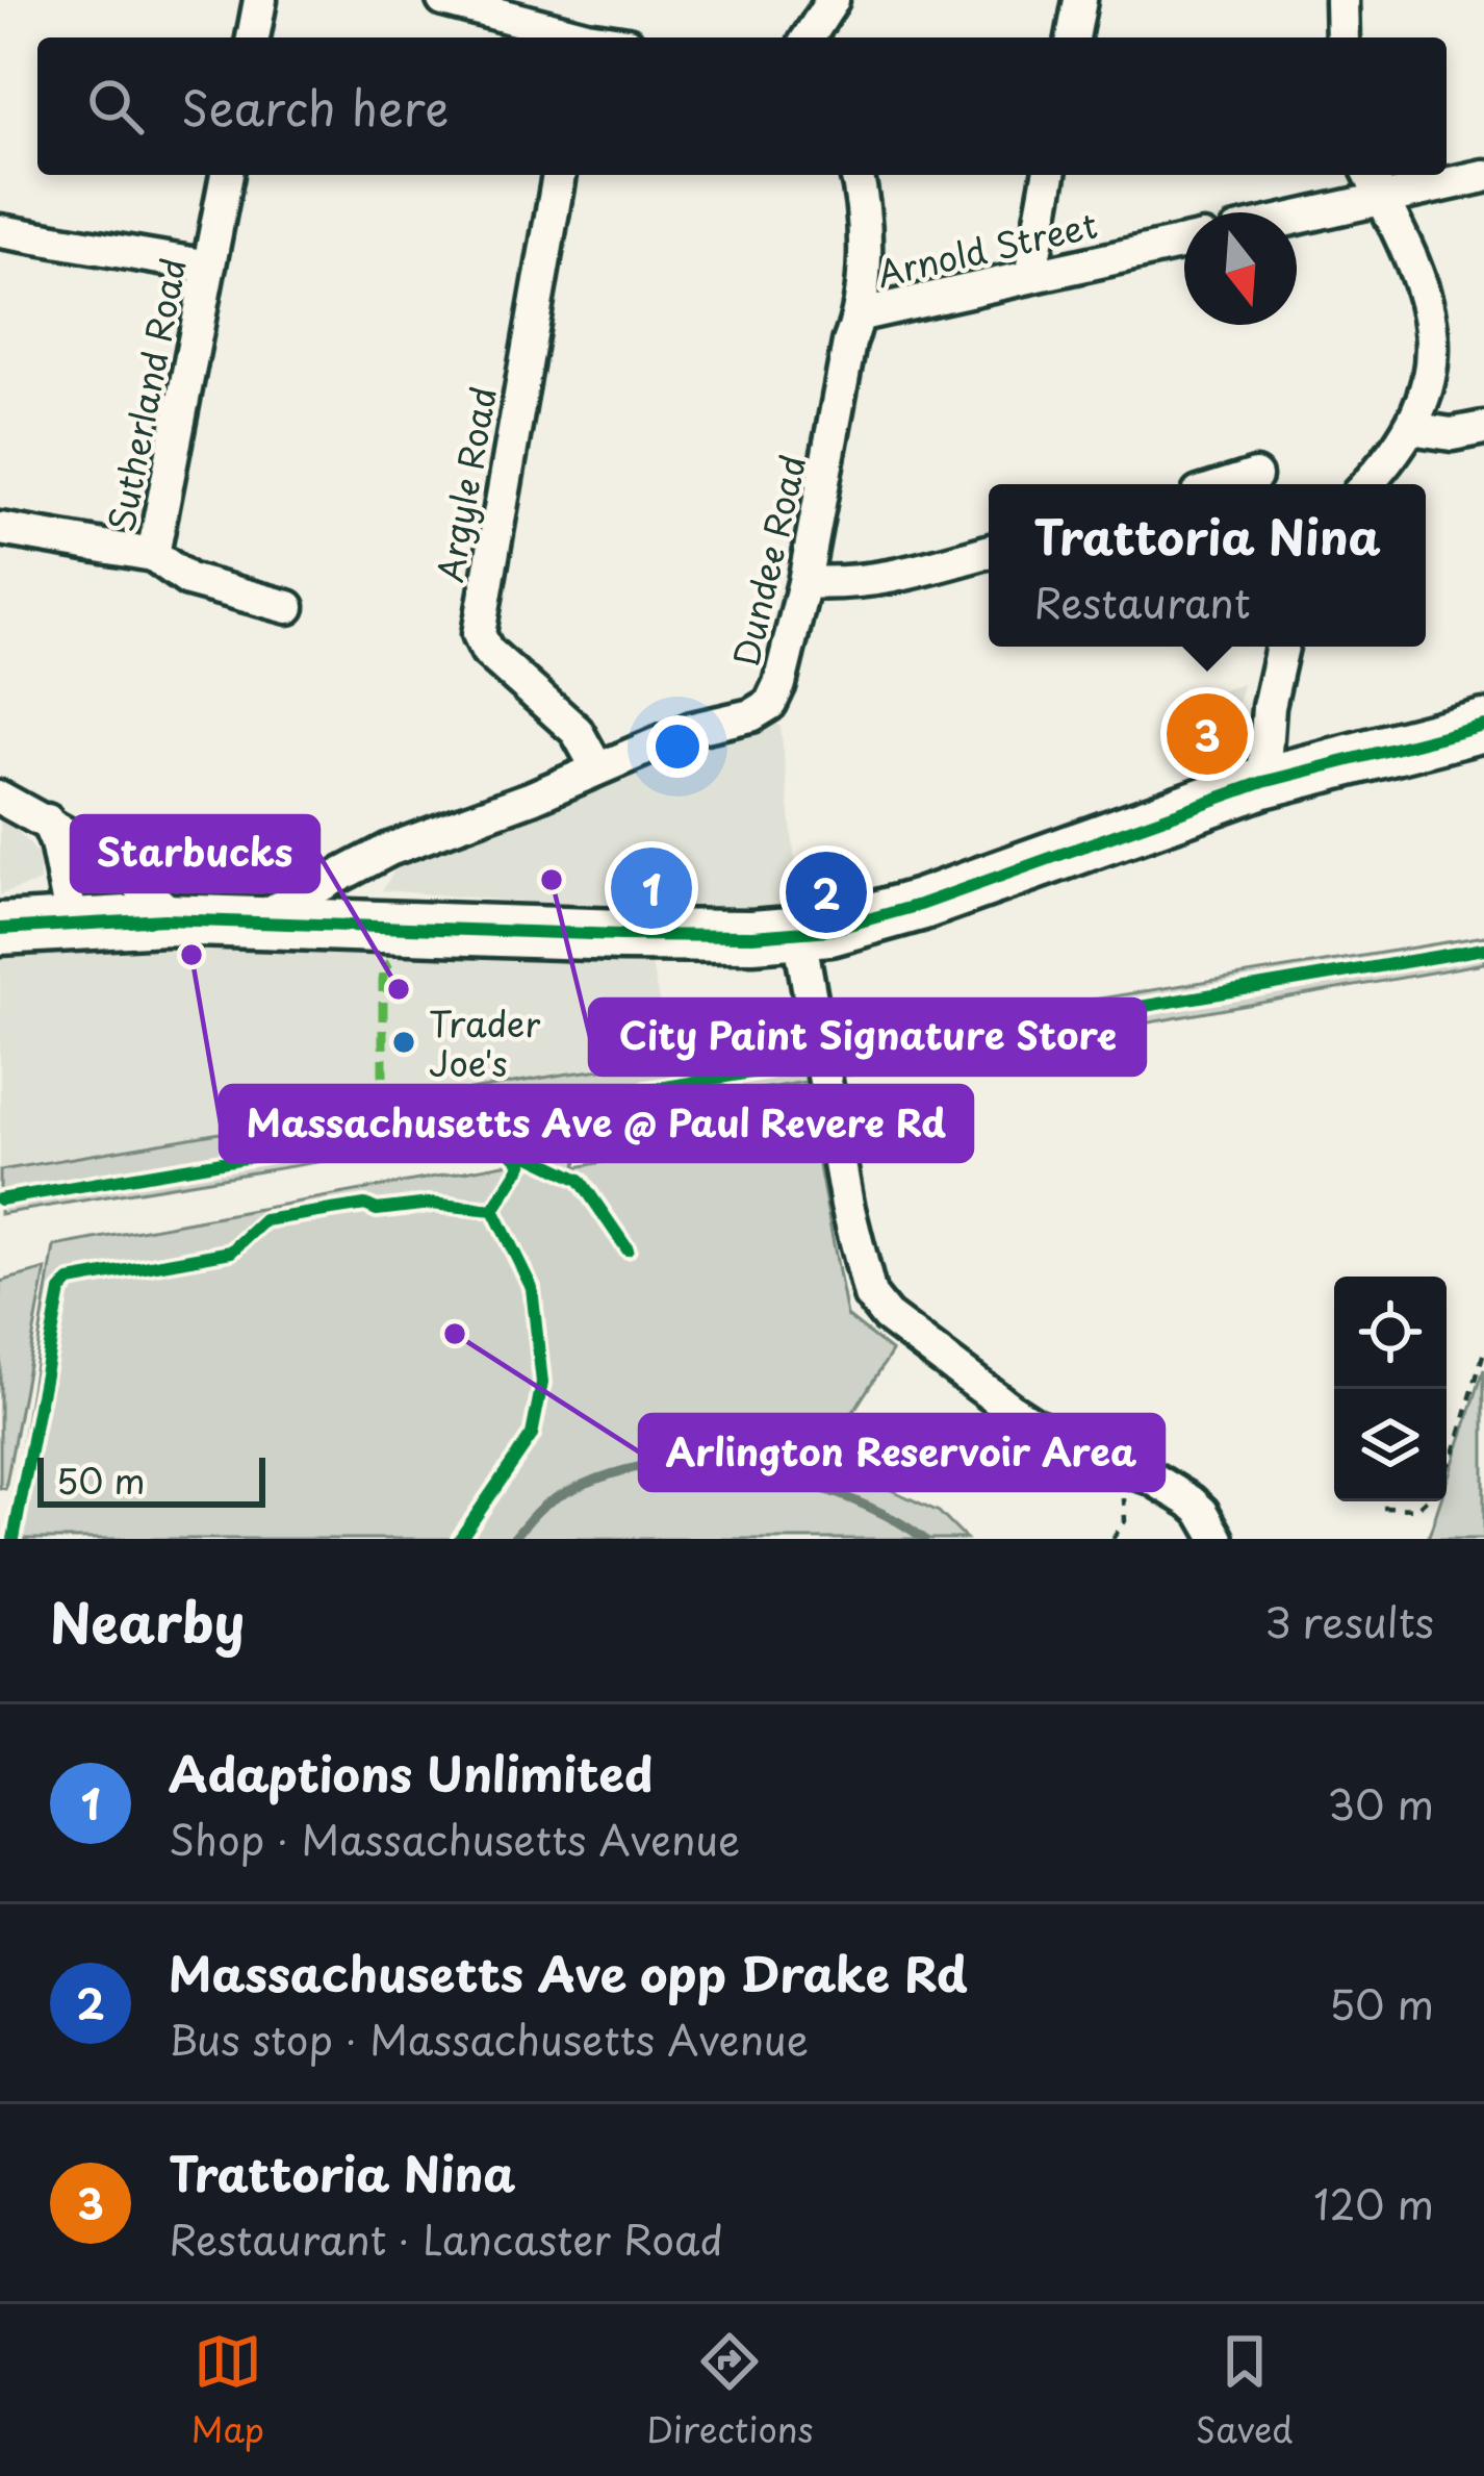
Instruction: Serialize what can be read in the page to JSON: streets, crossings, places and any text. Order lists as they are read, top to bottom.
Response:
{
  "streets": {
    "street": [
      "Arnold Street",
      "Sutherland Road",
      "Argyle Road",
      "Dundee Road"
    ]
  },
  "crossings": [
    ["Arnold Street", "Dundee Road"],
    ["Argyle Road", "Dundee Road"]
  ],
  "places": [
    "City Paint Signature Store",
    "Massachusetts Ave @ Paul Revere Rd",
    "Starbucks",
    "Trader Joe's",
    "Arlington Reservoir Area"
  ],
  "scale_bar": "50 m",
  "north": "bottom",
  "page": {
    "search": "Search here",
    "popup": ["Trattoria Nina", "Restaurant"],
    "pins": ["3", "1", "2"],
    "scale": "50 m",
    "heading": ["Nearby", "3 results"],
    "list": [
      {
        "mark": "1",
        "name": "Adaptions Unlimited",
        "note": "Shop · Massachusetts Avenue",
        "value": "30 m"
      },
      {
        "mark": "2",
        "name": "Massachusetts Ave opp Drake Rd",
        "note": "Bus stop · Massachusetts Avenue",
        "value": "50 m"
      },
      {
        "mark": "3",
        "name": "Trattoria Nina",
        "note": "Restaurant · Lancaster Road",
        "value": "120 m"
      }
    ],
    "nav": ["Map", "Directions", "Saved"]
  }
}
